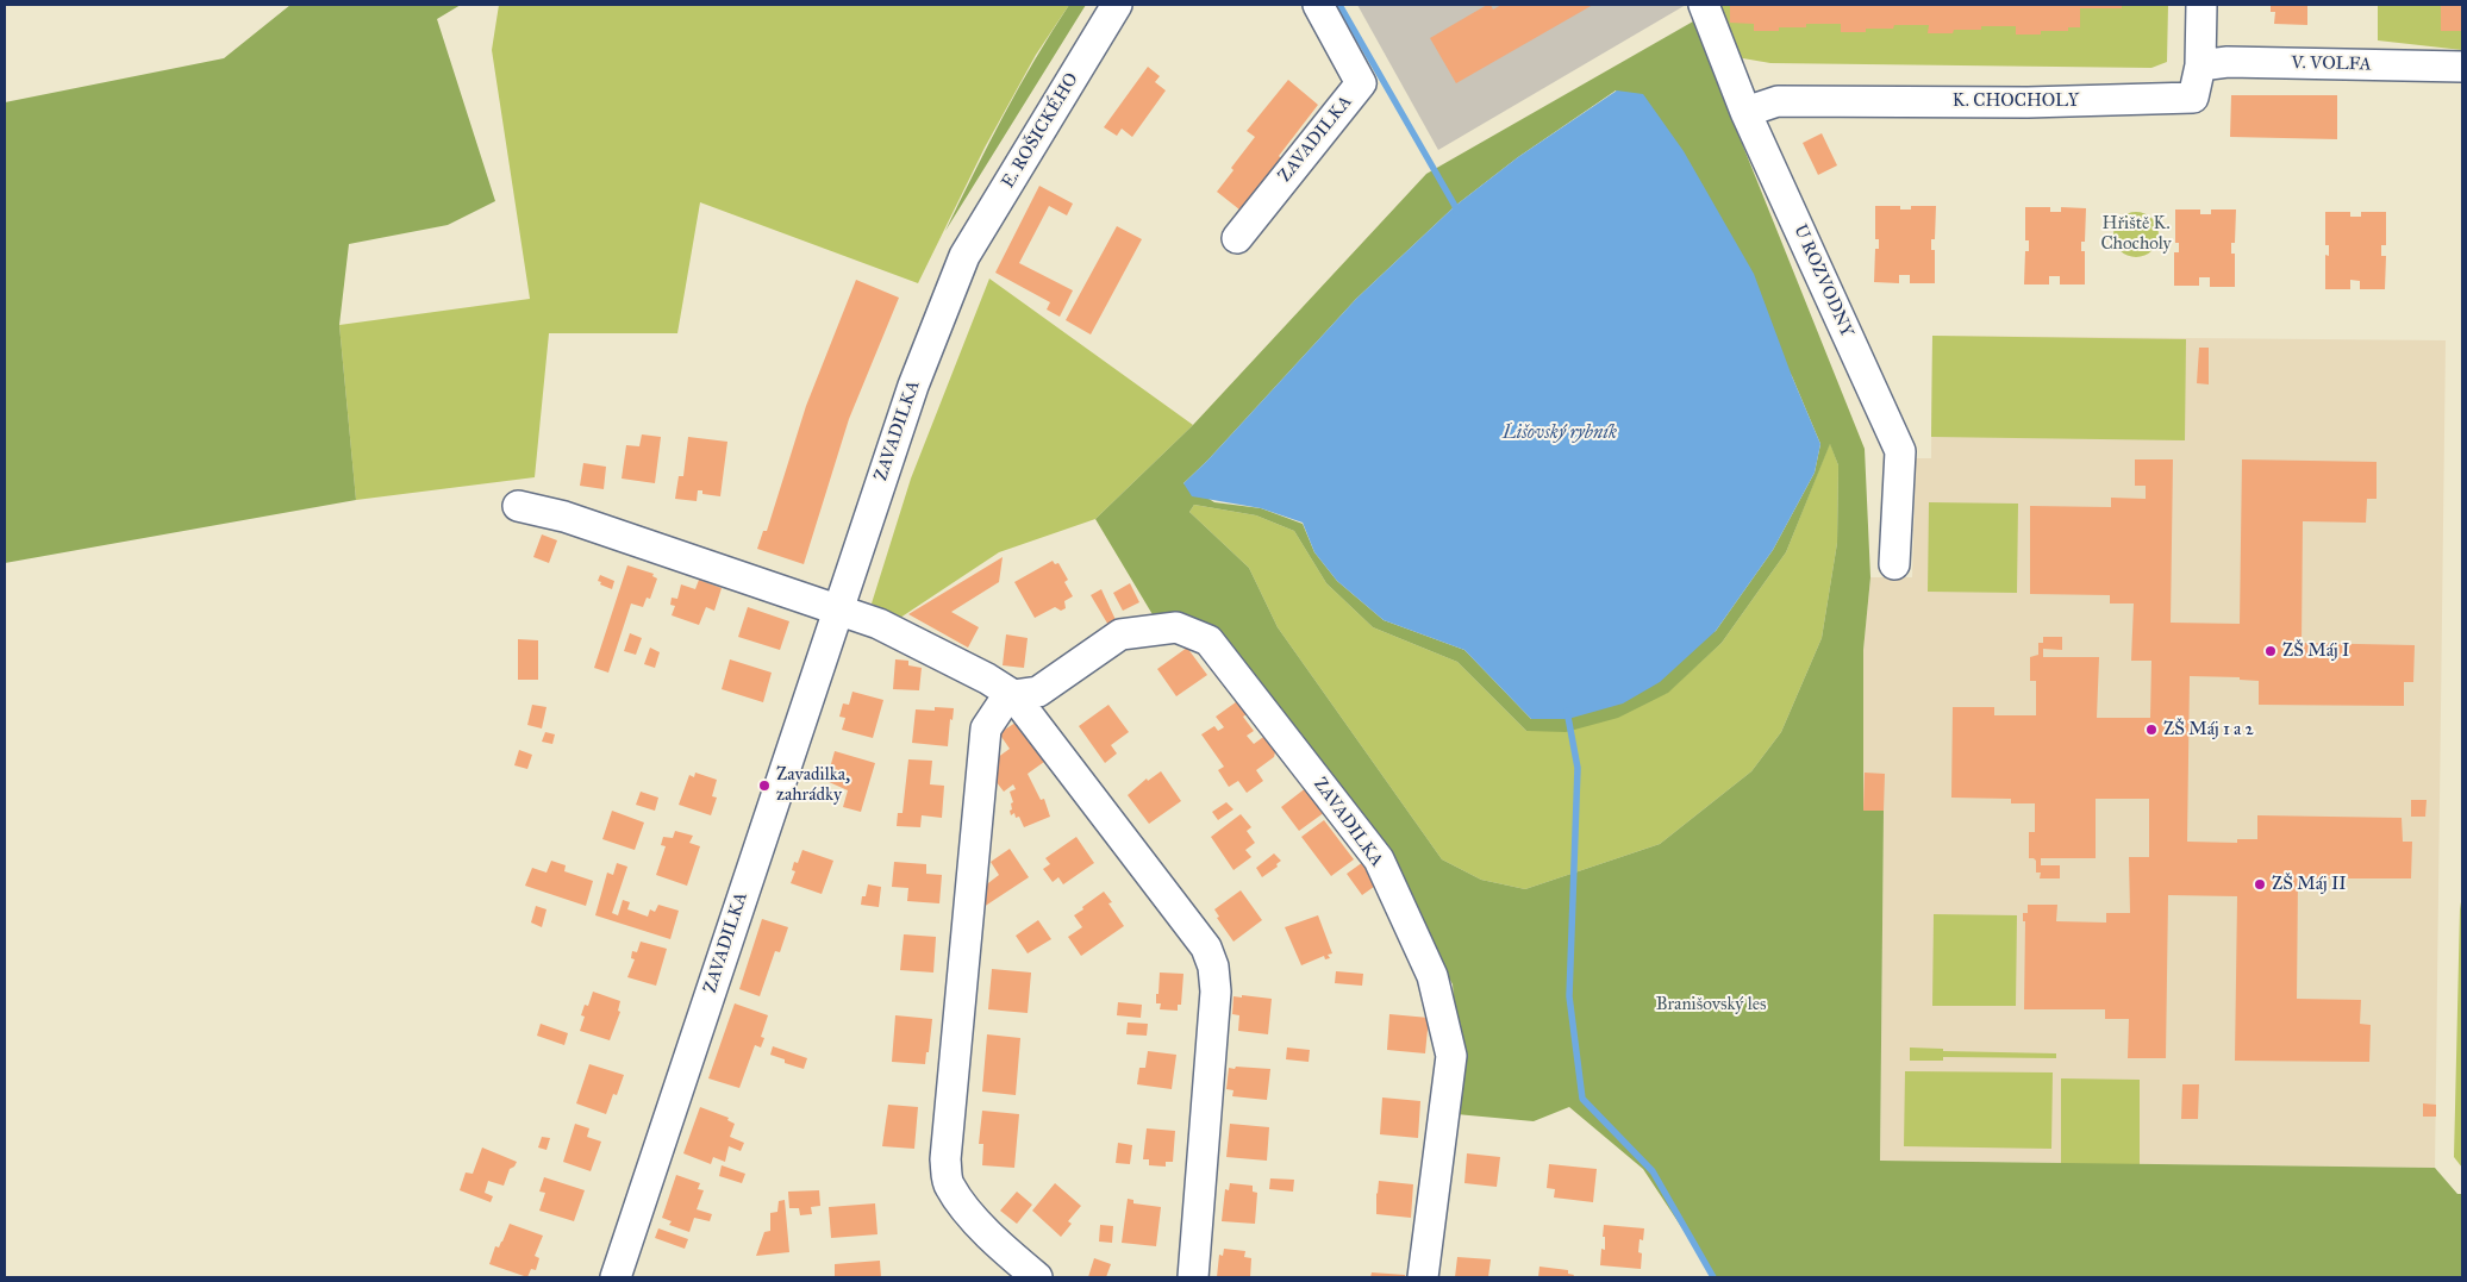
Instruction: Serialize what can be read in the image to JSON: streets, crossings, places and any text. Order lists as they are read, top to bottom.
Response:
{
  "streets": {
    "street": [
      "V. VOLFA",
      "K. CHOCHOLY",
      "E. ROŠICKÉHO",
      "ZAVADILKA",
      "U ROZVODNY"
    ]
  },
  "crossings": [
    ["V. VOLFA", "K. CHOCHOLY"],
    ["K. CHOCHOLY", "U ROZVODNY"],
    ["E. ROŠICKÉHO", "ZAVADILKA"]
  ],
  "water": ["Lišovský rybník"],
  "parks": ["Hřiště K. Chocholy", "Branišovský les"],
  "places": [
    "ZŠ Máj I",
    "ZŠ Máj 1 a 2",
    "Zavadilka, zahrádky",
    "ZŠ Máj II"
  ]
}
